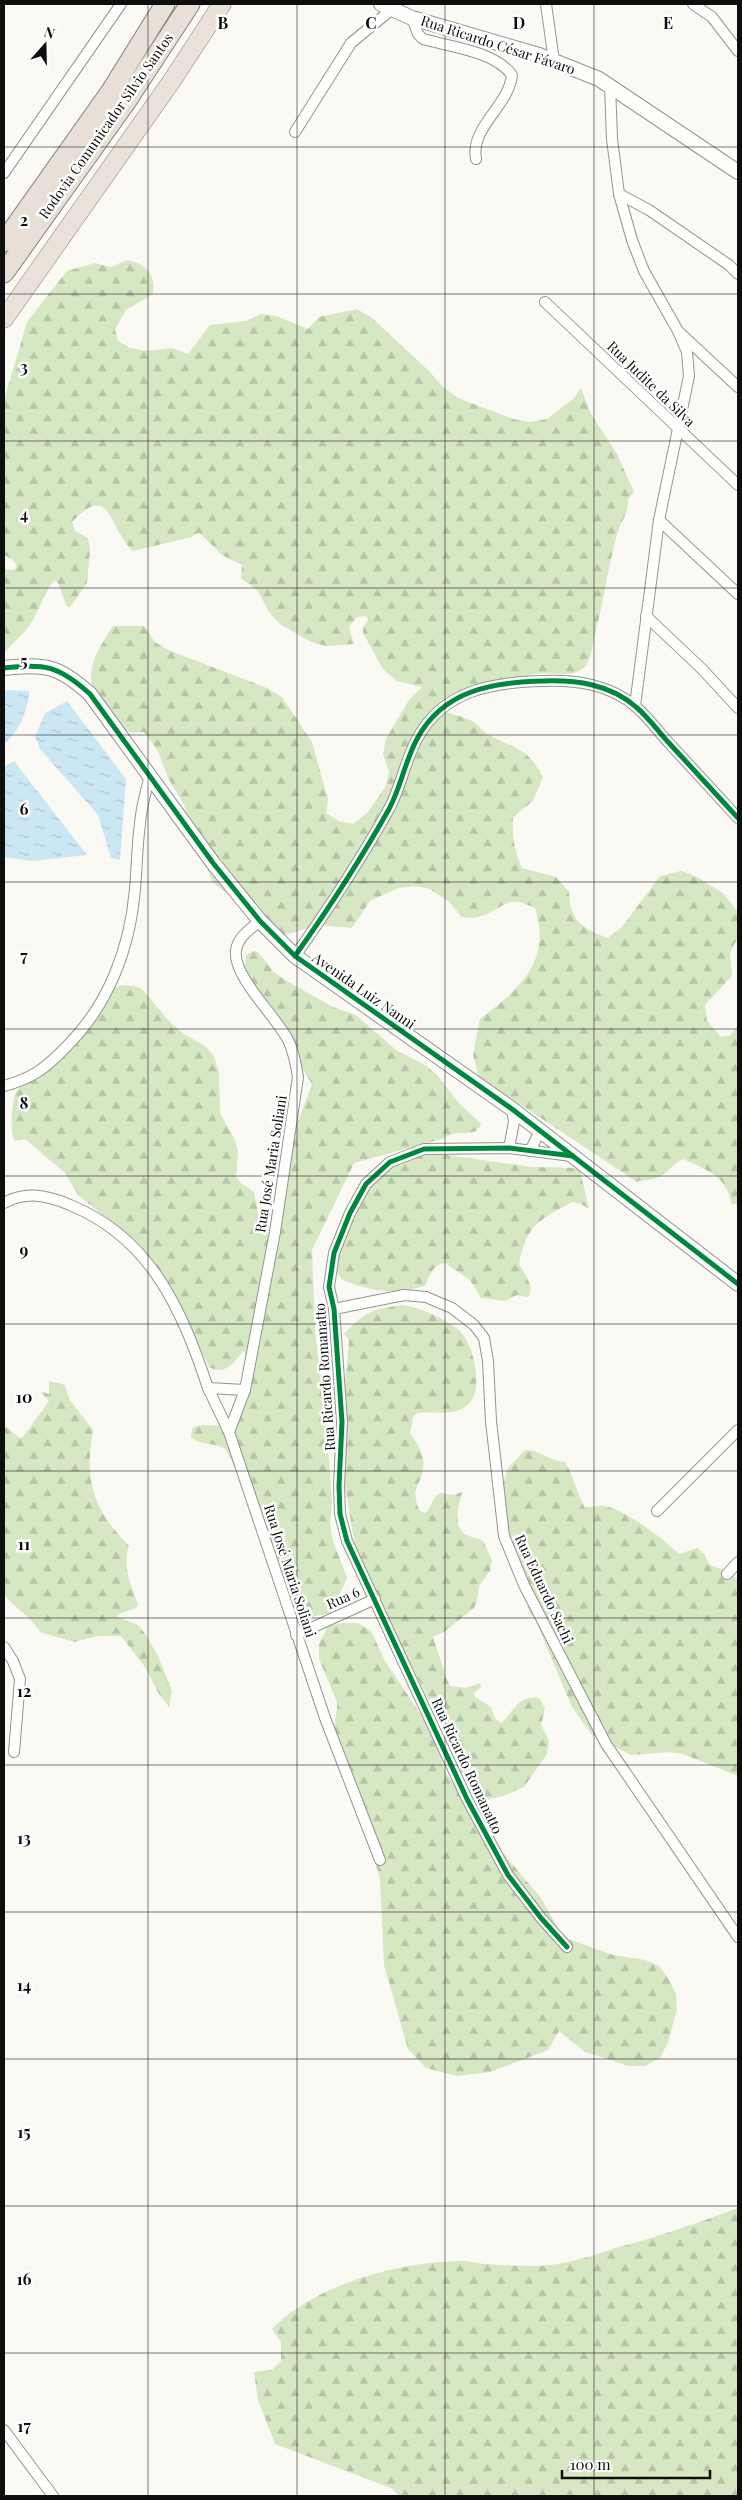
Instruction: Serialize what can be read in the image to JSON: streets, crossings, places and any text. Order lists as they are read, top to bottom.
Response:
{
  "streets": {
    "highway": ["Rodovia Comunicador Silvio Santos"],
    "street": [
      "Rua Ricardo César Fávaro",
      "Rua Judite da Silva",
      "Avenida Luiz Nanni",
      "Rua José Maria Soliani",
      "Rua Ricardo Romanatto",
      "Rua Eduardo Sachi",
      "Rua 6"
    ]
  },
  "crossings": [
    ["Avenida Luiz Nanni", "Rua José Maria Soliani"],
    ["Avenida Luiz Nanni", "Rua Ricardo Romanatto"],
    ["Rua José Maria Soliani", "Rua 6"],
    ["Rua Ricardo Romanatto", "Rua Eduardo Sachi"],
    ["Rua Ricardo Romanatto", "Rua 6"]
  ],
  "scale_bar": "100 m",
  "north": "top",
  "grid": {
    "columns": [
      "B",
      "C",
      "D",
      "E"
    ],
    "rows": [
      "2",
      "3",
      "4",
      "5",
      "6",
      "7",
      "8",
      "9",
      "10",
      "11",
      "12",
      "13",
      "14",
      "15",
      "16",
      "17"
    ]
  }
}
